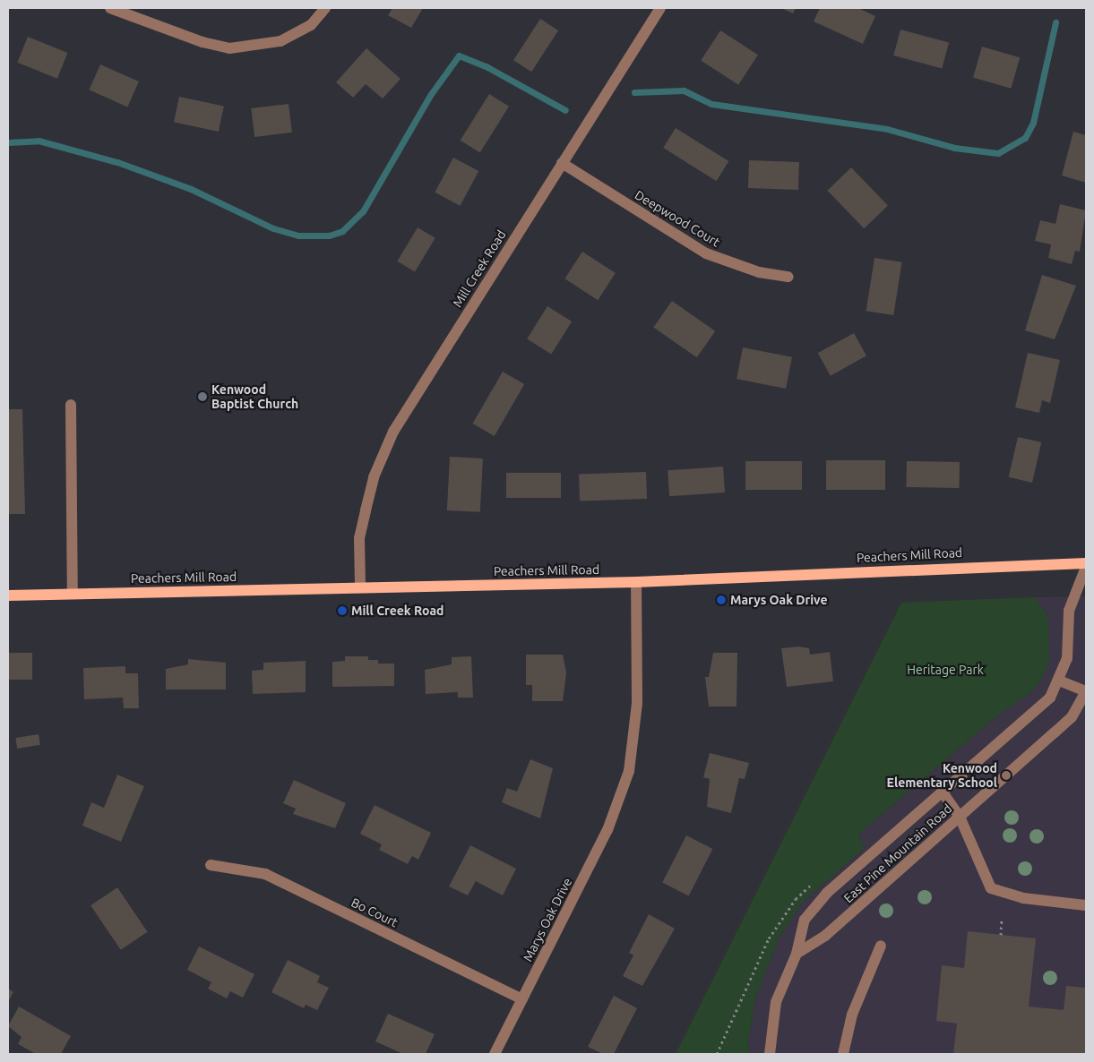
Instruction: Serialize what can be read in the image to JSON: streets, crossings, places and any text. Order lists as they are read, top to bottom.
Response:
{
  "streets": {
    "main road": ["Peachers Mill Road"],
    "street": [
      "Deepwood Court",
      "Mill Creek Road",
      "East Pine Mountain Road",
      "Bo Court",
      "Marys Oak Drive"
    ]
  },
  "crossings": [
    ["Deepwood Court", "Mill Creek Road"],
    ["Mill Creek Road", "Peachers Mill Road"],
    ["Peachers Mill Road", "Marys Oak Drive"],
    ["Bo Court", "Marys Oak Drive"]
  ],
  "parks": ["Heritage Park"],
  "places": [
    "Kenwood Baptist Church",
    "Marys Oak Drive",
    "Mill Creek Road",
    "Kenwood Elementary School"
  ]
}
